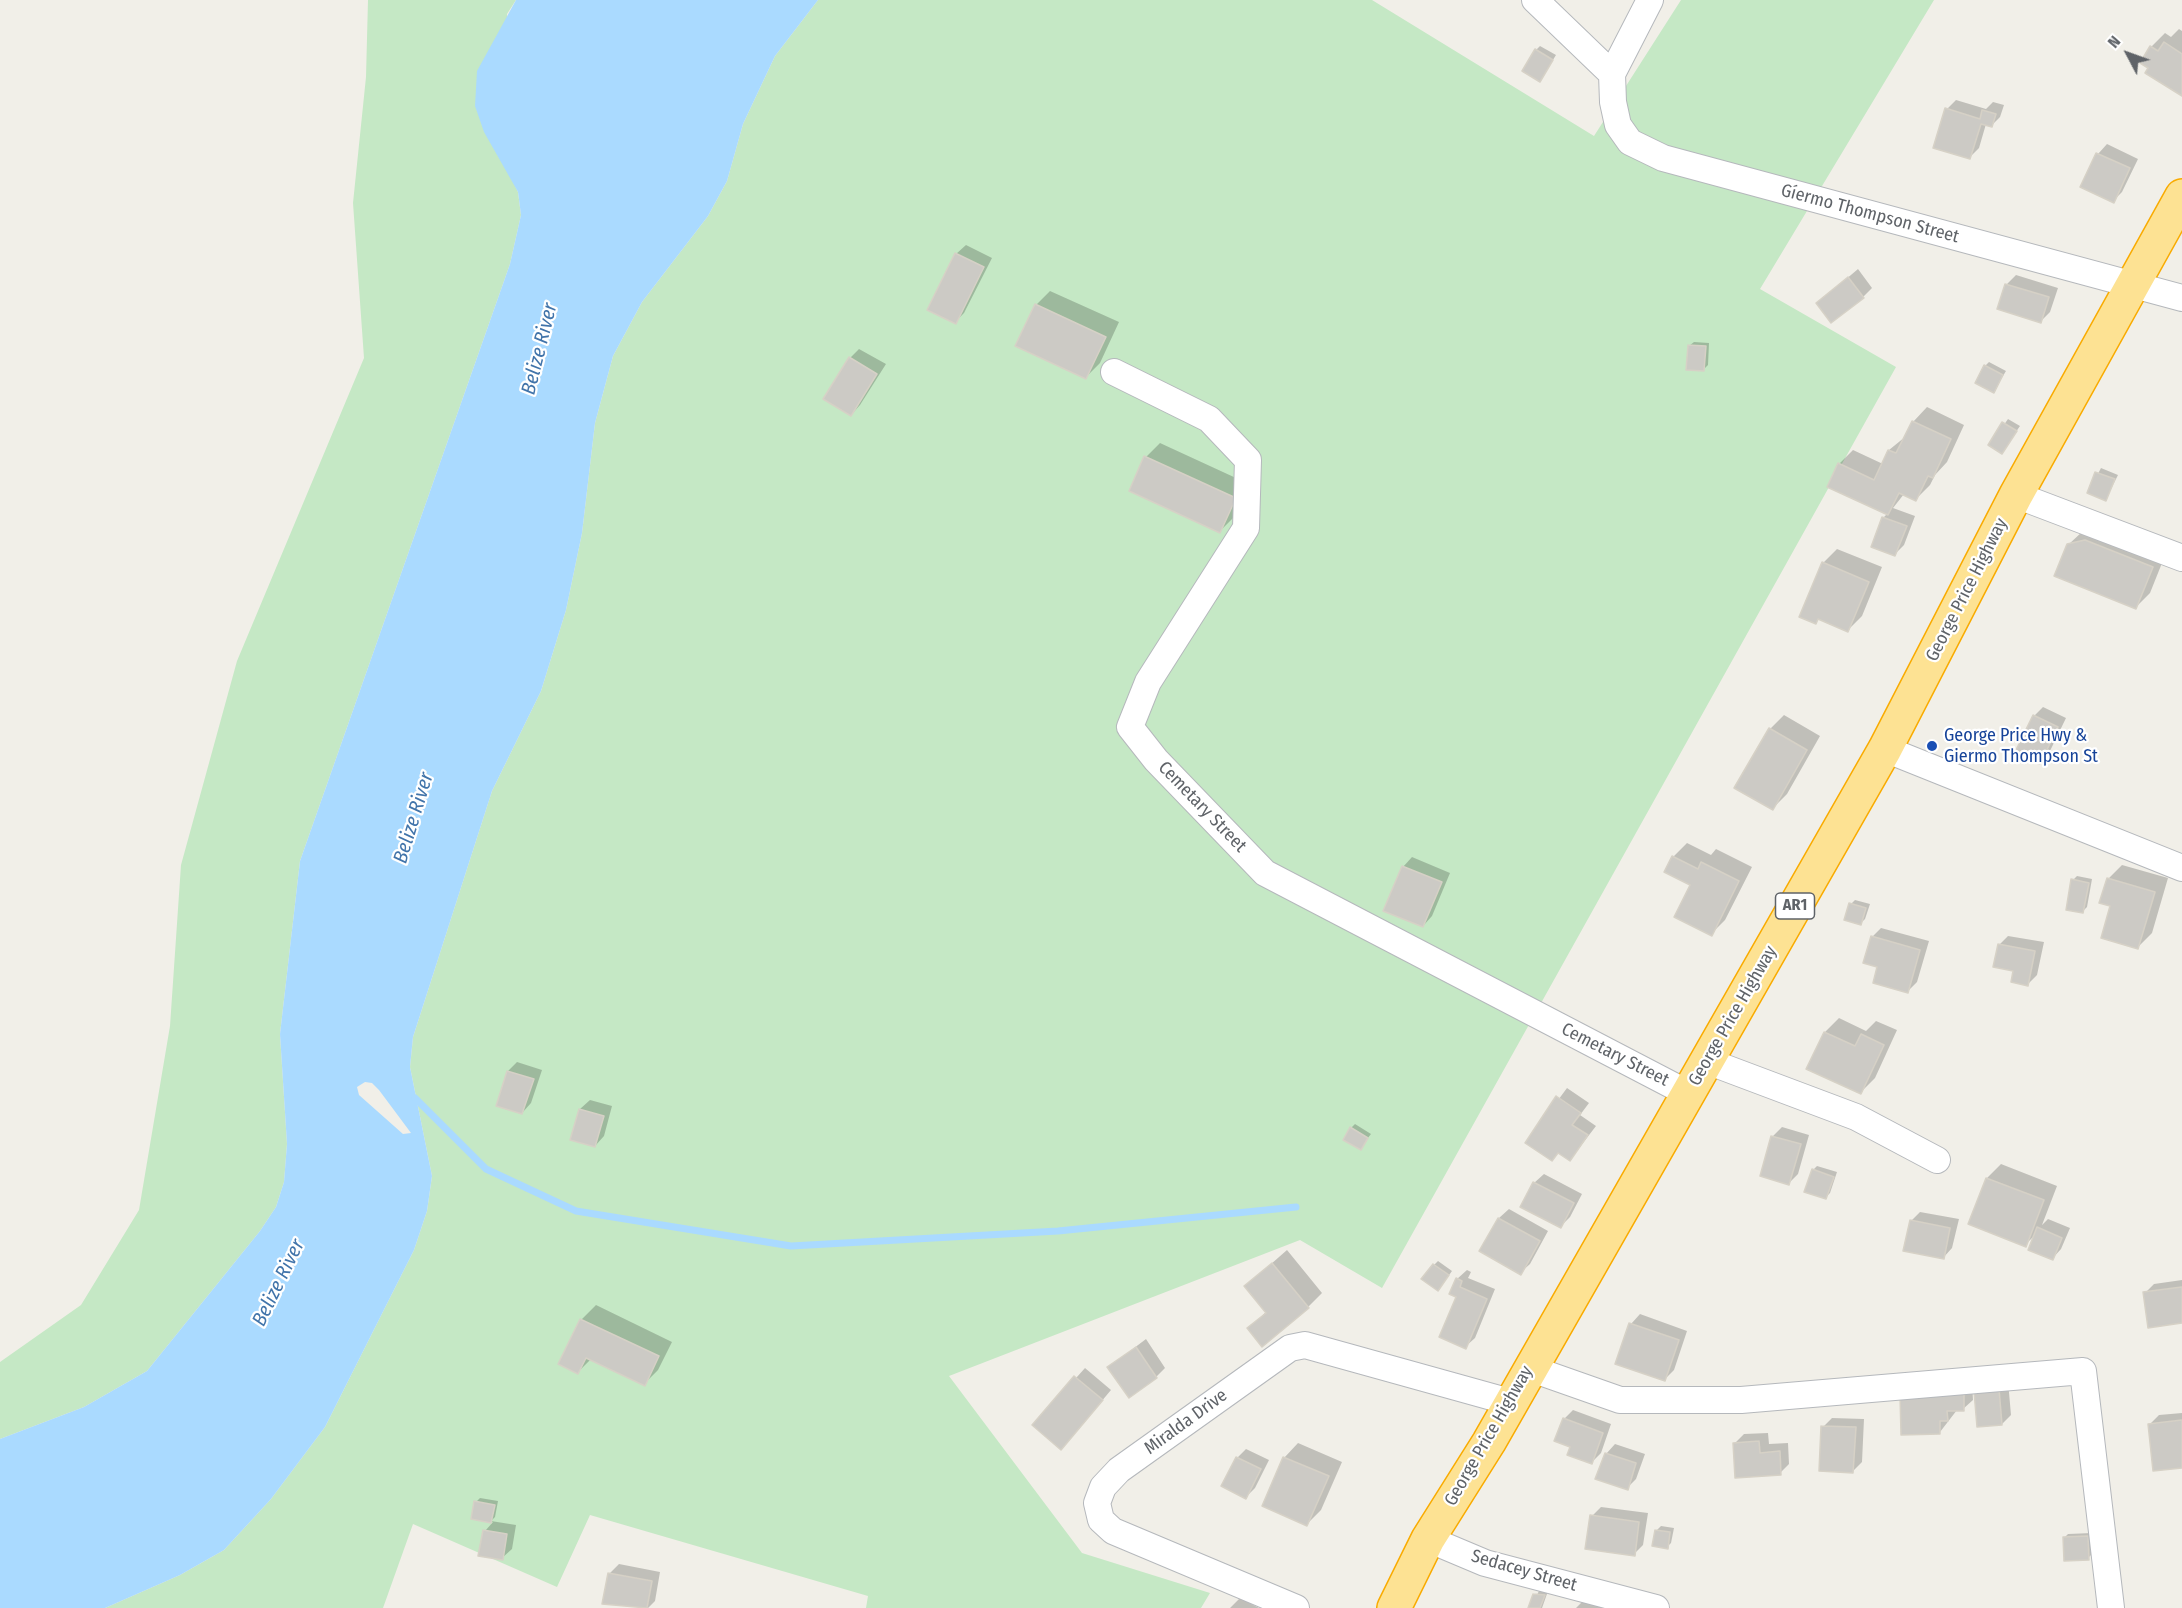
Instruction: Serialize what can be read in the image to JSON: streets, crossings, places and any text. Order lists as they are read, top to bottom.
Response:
{
  "streets": {
    "highway": ["George Price Highway", "AR1"],
    "street": [
      "Gíermo Thompson Street",
      "Cemetary Street",
      "Miralda Drive",
      "Sedacey Street"
    ]
  },
  "crossings": [
    ["Gíermo Thompson Street", "George Price Highway"],
    ["George Price Highway", "Cemetary Street"],
    ["George Price Highway", "Miralda Drive"],
    ["George Price Highway", "Sedacey Street"]
  ],
  "water": ["Belize River"],
  "places": ["George Price Hwy & Giermo Thompson St"],
  "north": "top left"
}
